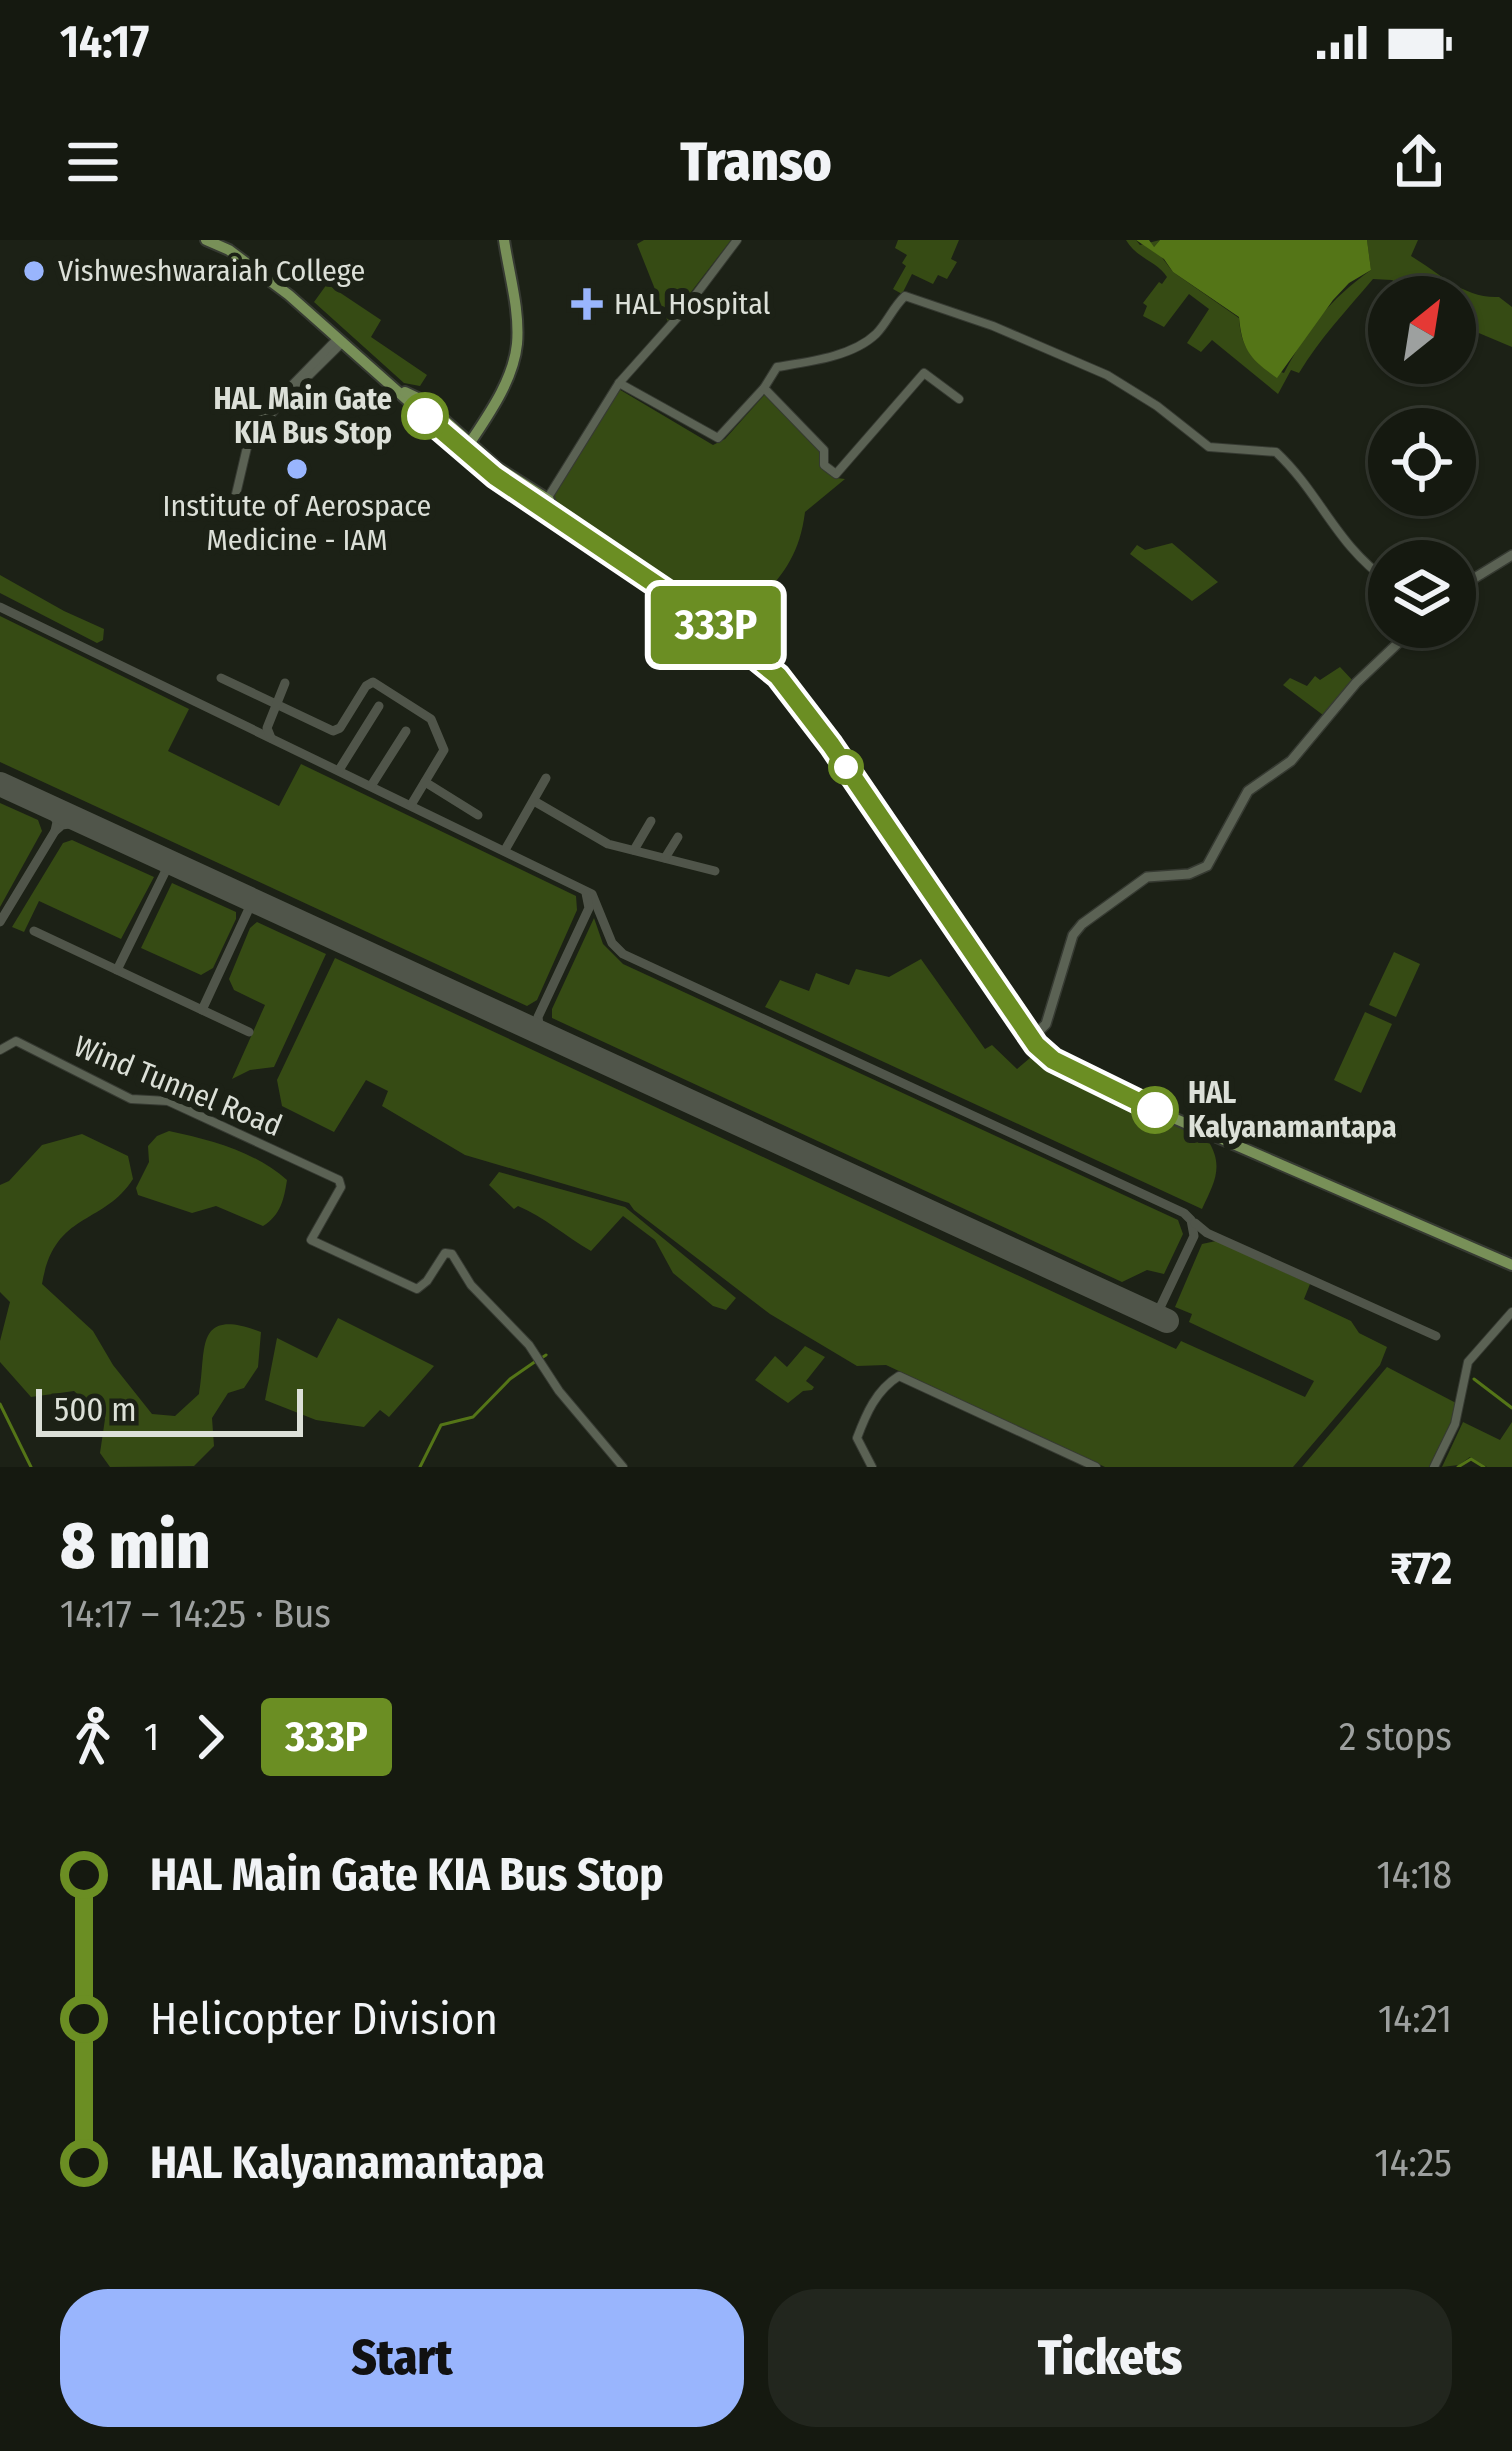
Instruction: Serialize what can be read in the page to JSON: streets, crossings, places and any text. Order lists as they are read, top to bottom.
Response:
{
  "streets": {
    "street": ["Wind Tunnel Road"]
  },
  "places": {
    "other": [
      "Vishweshwaraiah College",
      "HAL Main Gate KIA Bus Stop",
      "Institute of Aerospace Medicine - IAM",
      "HAL Kalyanamantapa"
    ],
    "health": ["HAL Hospital"]
  },
  "lines": ["bus line 333P"],
  "scale_bar": "500 m",
  "north": "top right",
  "page": {
    "status": "14:17",
    "header": "Transo",
    "on_map": "333P",
    "scale": "500 m",
    "heading": ["8 min", "14:17 – 14:25 · Bus", "₹72"],
    "legs": ["1", "333P", "2 stops"],
    "list": [
      {
        "name": "HAL Main Gate KIA Bus Stop",
        "value": "14:18"
      },
      {
        "name": "Helicopter Division",
        "value": "14:21"
      },
      {
        "name": "HAL Kalyanamantapa",
        "value": "14:25"
      }
    ],
    "buttons": ["Start", "Tickets"]
  }
}
